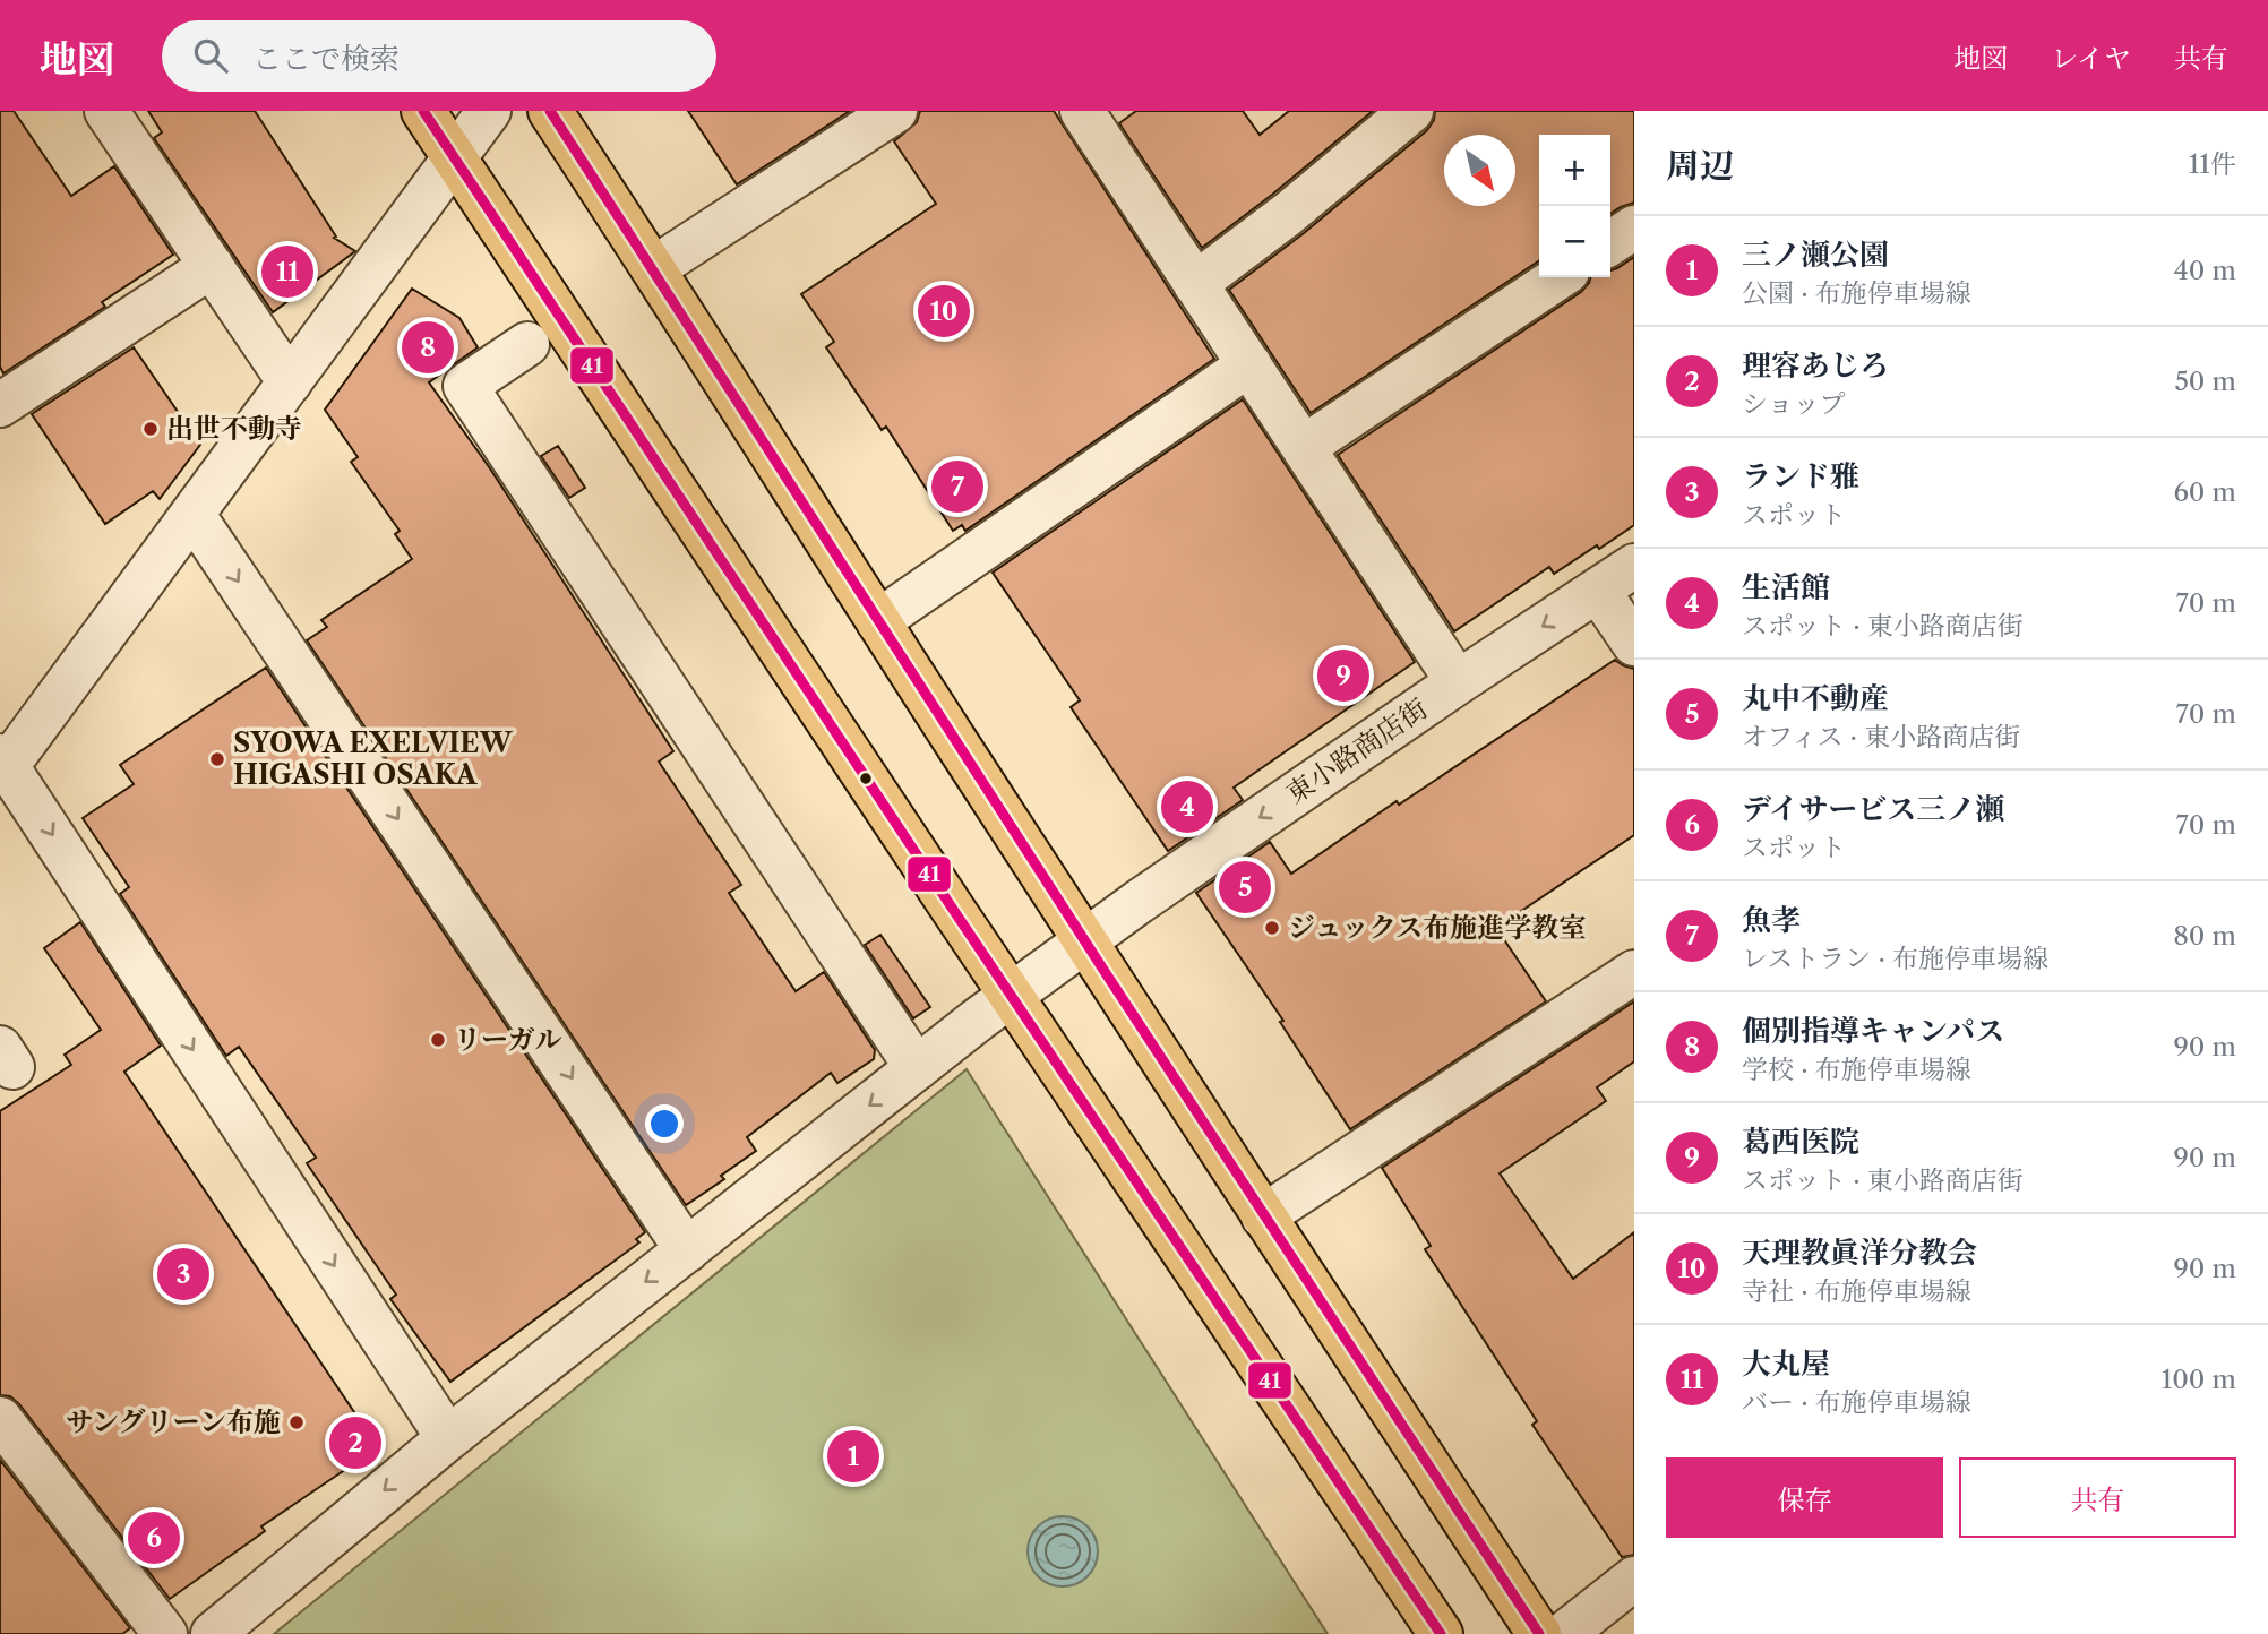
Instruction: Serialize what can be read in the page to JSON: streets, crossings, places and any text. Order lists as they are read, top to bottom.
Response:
{
  "streets": {
    "street": ["東小路商店街"]
  },
  "places": [
    "出世不動寺",
    "SYOWA EXELVIEW HIGASHI OSAKA",
    "ジュックス布施進学教室",
    "リーガル",
    "サングリーン布施"
  ],
  "lines": ["transit line 41"],
  "north": "bottom right",
  "page": {
    "header": "地図",
    "search": "ここで検索",
    "nav": ["地図", "レイヤ", "共有"],
    "heading": ["周辺", "11件"],
    "map_buttons": ["+", "−"],
    "list": [
      {
        "mark": "1",
        "name": "三ノ瀬公園",
        "note": "公園 · 布施停車場線",
        "value": "40 m"
      },
      {
        "mark": "2",
        "name": "理容あじろ",
        "note": "ショップ",
        "value": "50 m"
      },
      {
        "mark": "3",
        "name": "ランド雅",
        "note": "スポット",
        "value": "60 m"
      },
      {
        "mark": "4",
        "name": "生活館",
        "note": "スポット · 東小路商店街",
        "value": "70 m"
      },
      {
        "mark": "5",
        "name": "丸中不動産",
        "note": "オフィス · 東小路商店街",
        "value": "70 m"
      },
      {
        "mark": "6",
        "name": "デイサービス三ノ瀬",
        "note": "スポット",
        "value": "70 m"
      },
      {
        "mark": "7",
        "name": "魚孝",
        "note": "レストラン · 布施停車場線",
        "value": "80 m"
      },
      {
        "mark": "8",
        "name": "個別指導キャンパス",
        "note": "学校 · 布施停車場線",
        "value": "90 m"
      },
      {
        "mark": "9",
        "name": "葛西医院",
        "note": "スポット · 東小路商店街",
        "value": "90 m"
      },
      {
        "mark": "10",
        "name": "天理教眞洋分教会",
        "note": "寺社 · 布施停車場線",
        "value": "90 m"
      },
      {
        "mark": "11",
        "name": "大丸屋",
        "note": "バー · 布施停車場線",
        "value": "100 m"
      }
    ],
    "pins": [
      "11",
      "10",
      "8",
      "7",
      "9",
      "4",
      "5",
      "3",
      "2",
      "1",
      "6"
    ],
    "buttons": ["保存", "共有"]
  }
}
